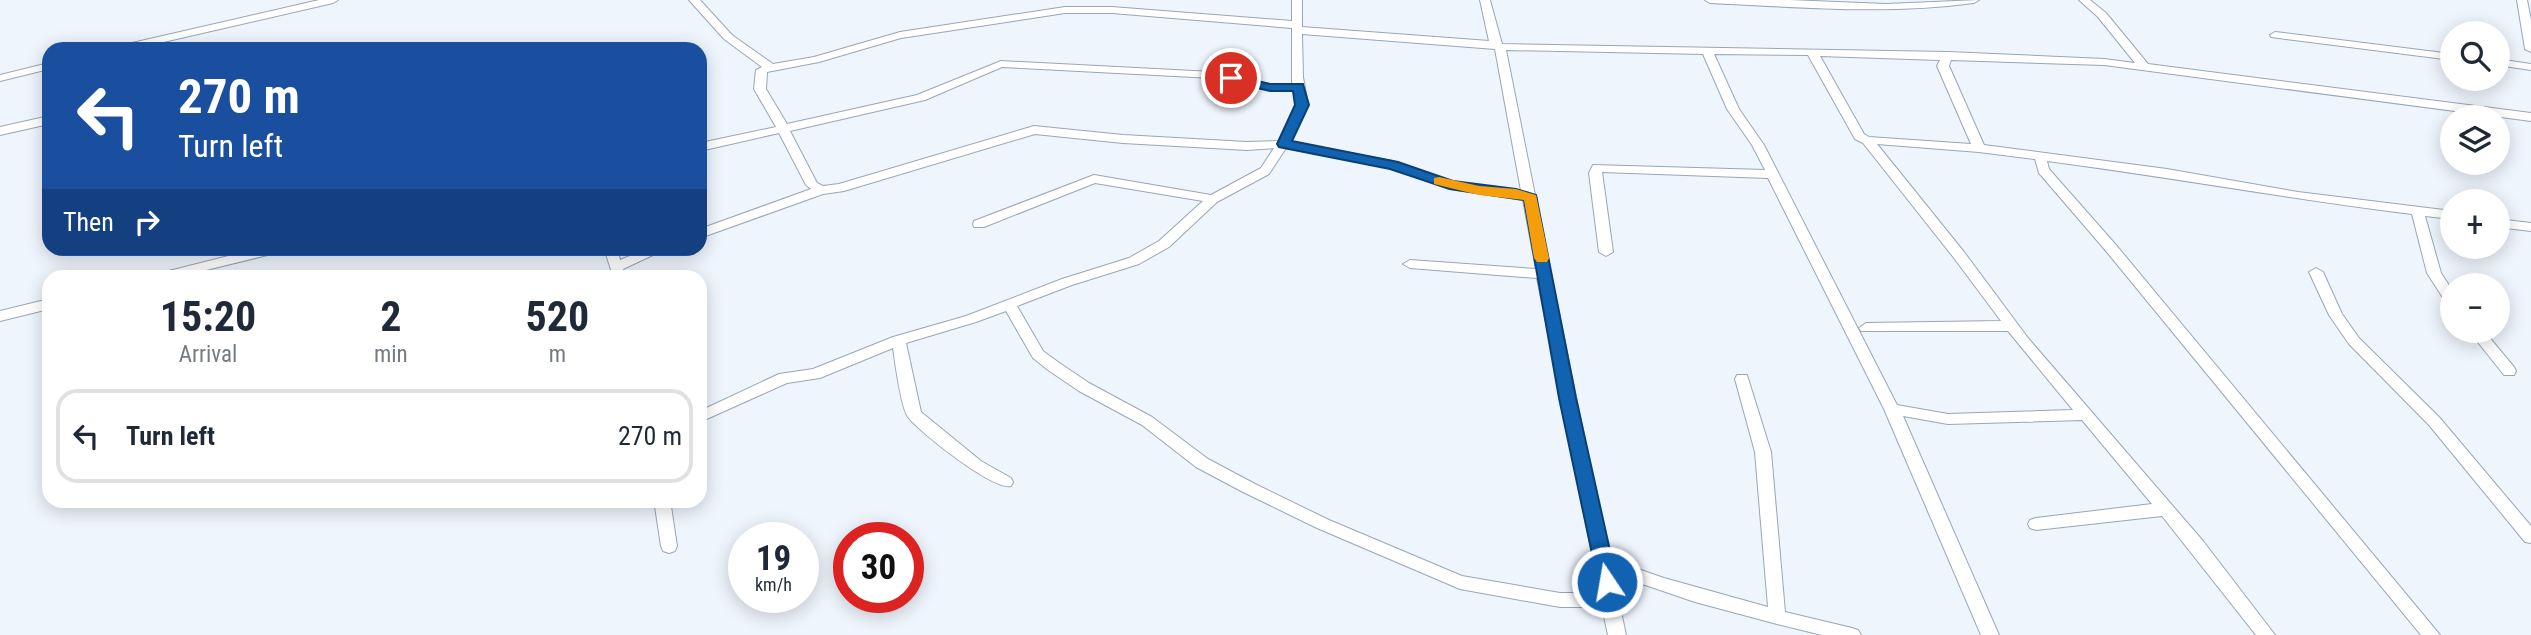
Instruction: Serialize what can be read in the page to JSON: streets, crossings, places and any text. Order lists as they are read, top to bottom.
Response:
{
  "page": {
    "map_buttons": ["+", "−"],
    "turn": ["270 m", "Turn left"],
    "then": "Then",
    "eta": [
      "15:20",
      "Arrival",
      "2",
      "min",
      "520",
      "m"
    ],
    "list": [
      {
        "name": "Turn left",
        "value": "270 m"
      }
    ],
    "speed": "19 km/h",
    "limit": "30"
  }
}
